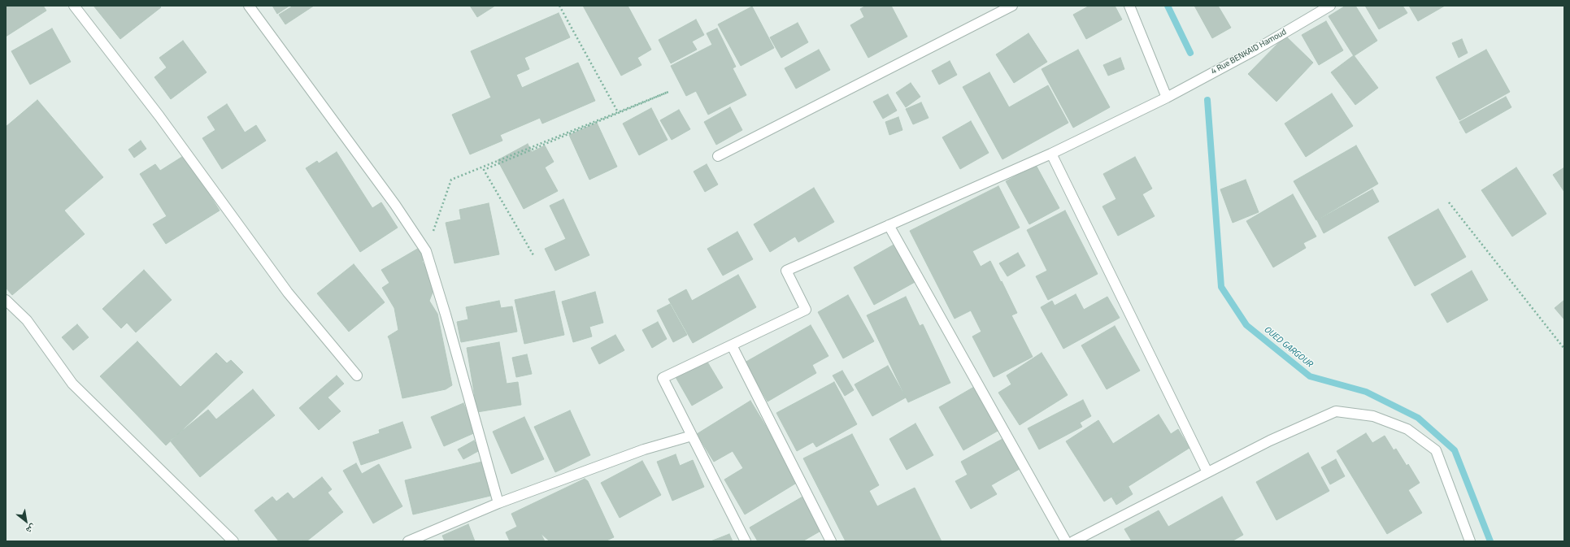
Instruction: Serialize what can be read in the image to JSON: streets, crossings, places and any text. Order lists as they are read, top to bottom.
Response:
{
  "streets": {
    "street": ["4 Rue BENKAID Hamoud"]
  },
  "water": ["OUED GARGOUR"],
  "north": "bottom right"
}
